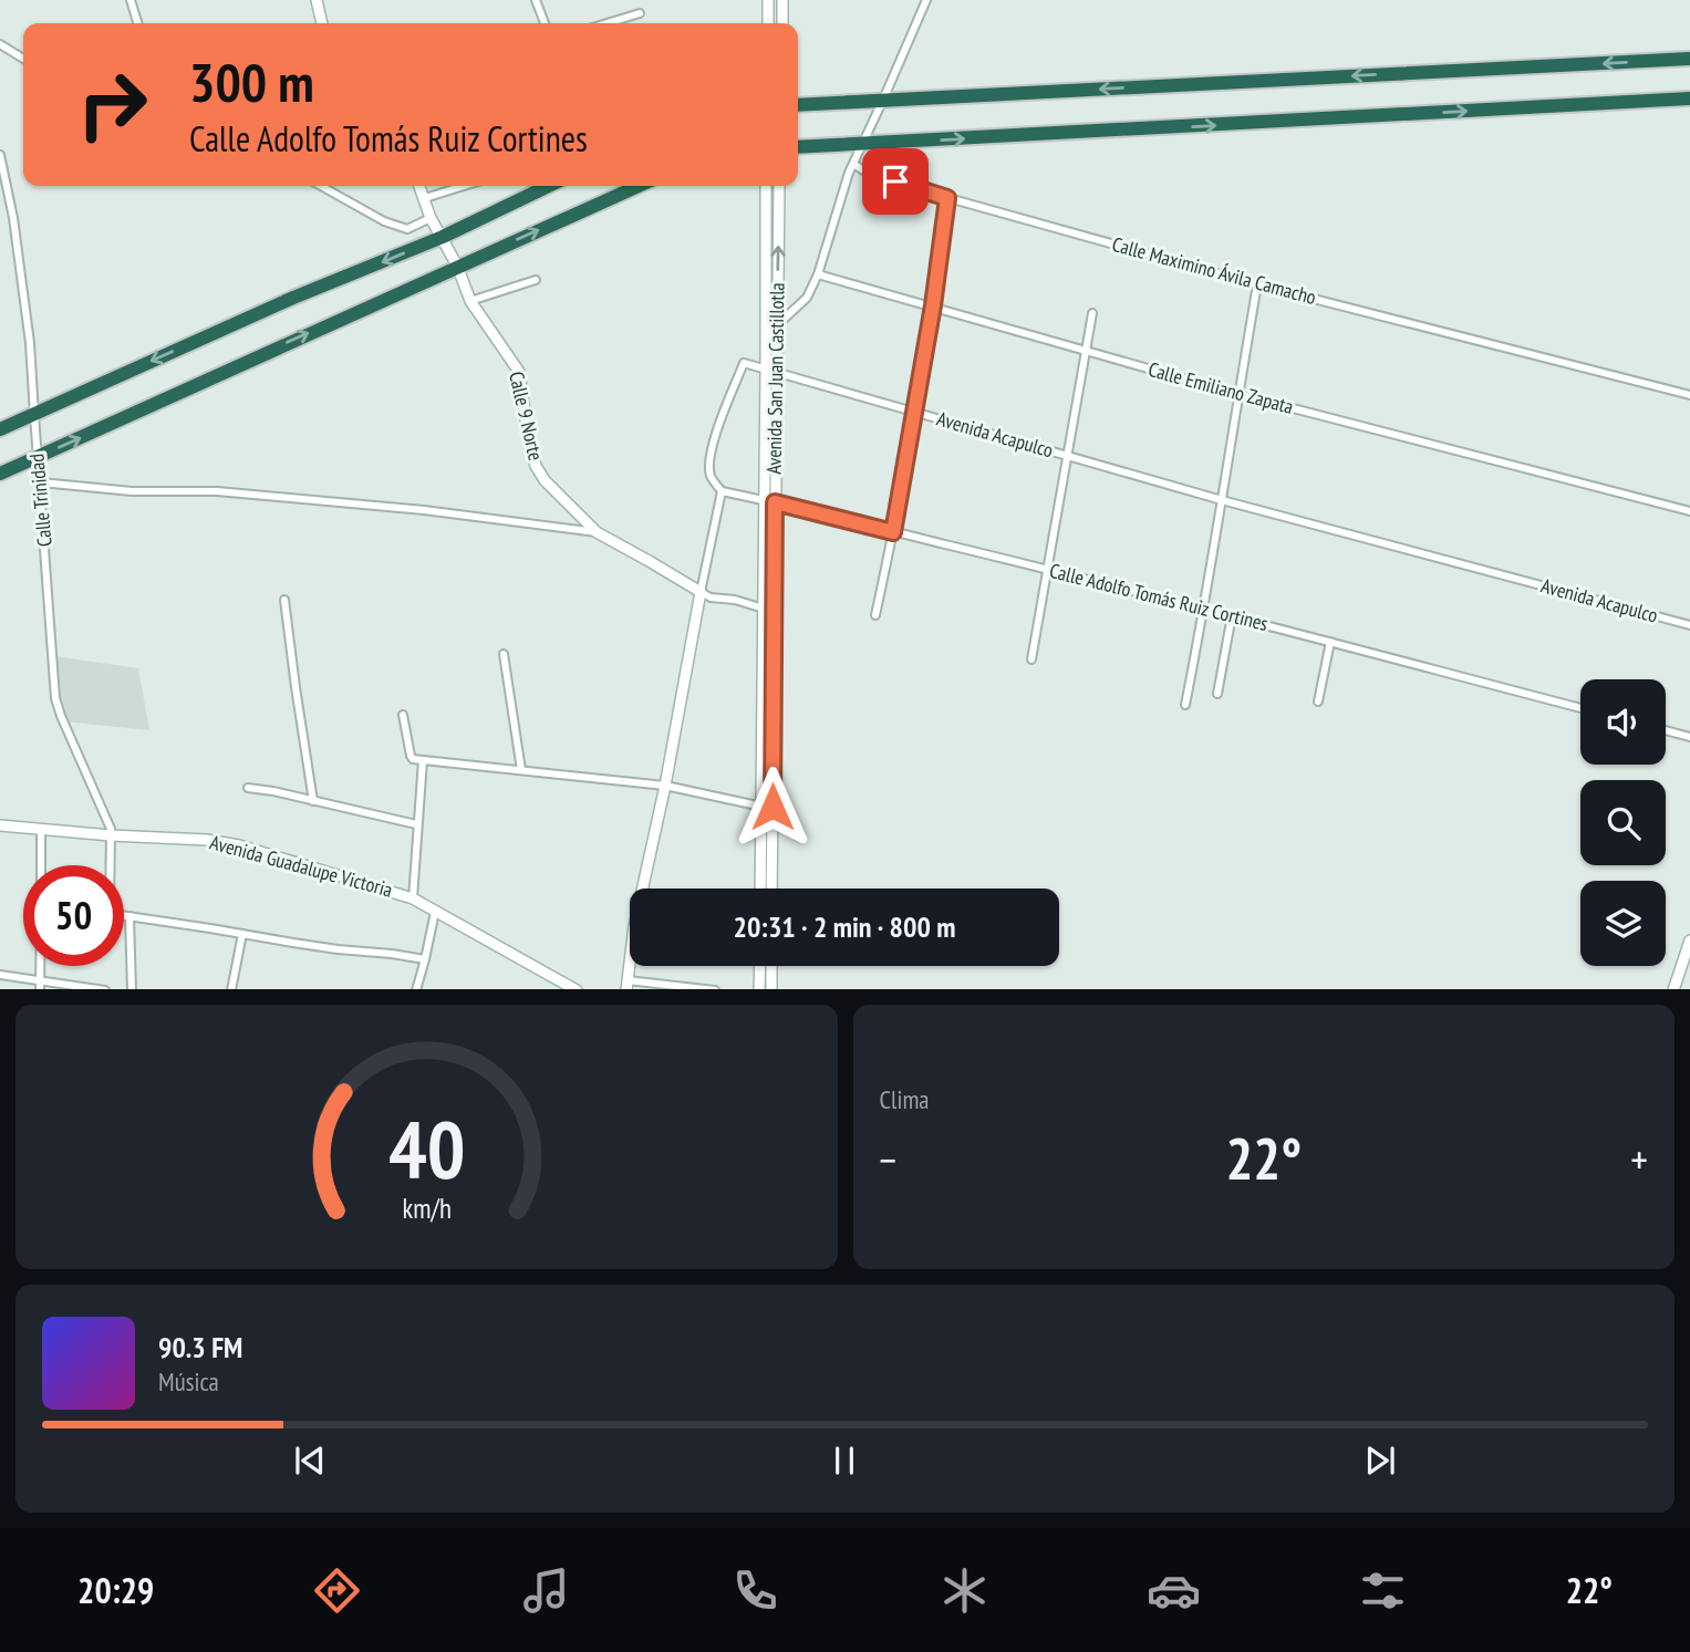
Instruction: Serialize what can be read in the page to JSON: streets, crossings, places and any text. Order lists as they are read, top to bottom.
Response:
{
  "streets": {
    "street": [
      "Calle Maximino Ávila Camacho",
      "Avenida San Juan Castillotla",
      "Calle Emiliano Zapata",
      "Calle 9 Norte",
      "Avenida Acapulco",
      "Calle Trinidad",
      "Calle Adolfo Tomás Ruiz Cortines",
      "Avenida Guadalupe Victoria"
    ]
  },
  "crossings": [
    ["Avenida San Juan Castillotla", "Avenida Acapulco"],
    ["Avenida San Juan Castillotla", "Calle Adolfo Tomás Ruiz Cortines"],
    ["Calle Trinidad", "Avenida Guadalupe Victoria"]
  ],
  "page": {
    "turn": ["300 m", "Calle Adolfo Tomás Ruiz Cortines"],
    "limit": "50",
    "trip": "20:31 · 2 min · 800 m",
    "tile": "Clima",
    "heat": ["−", "22°", "+"],
    "song": ["90.3 FM", "Música"],
    "tabs": ["20:29", "22°"],
    "gauge": ["40", "km/h"]
  }
}
